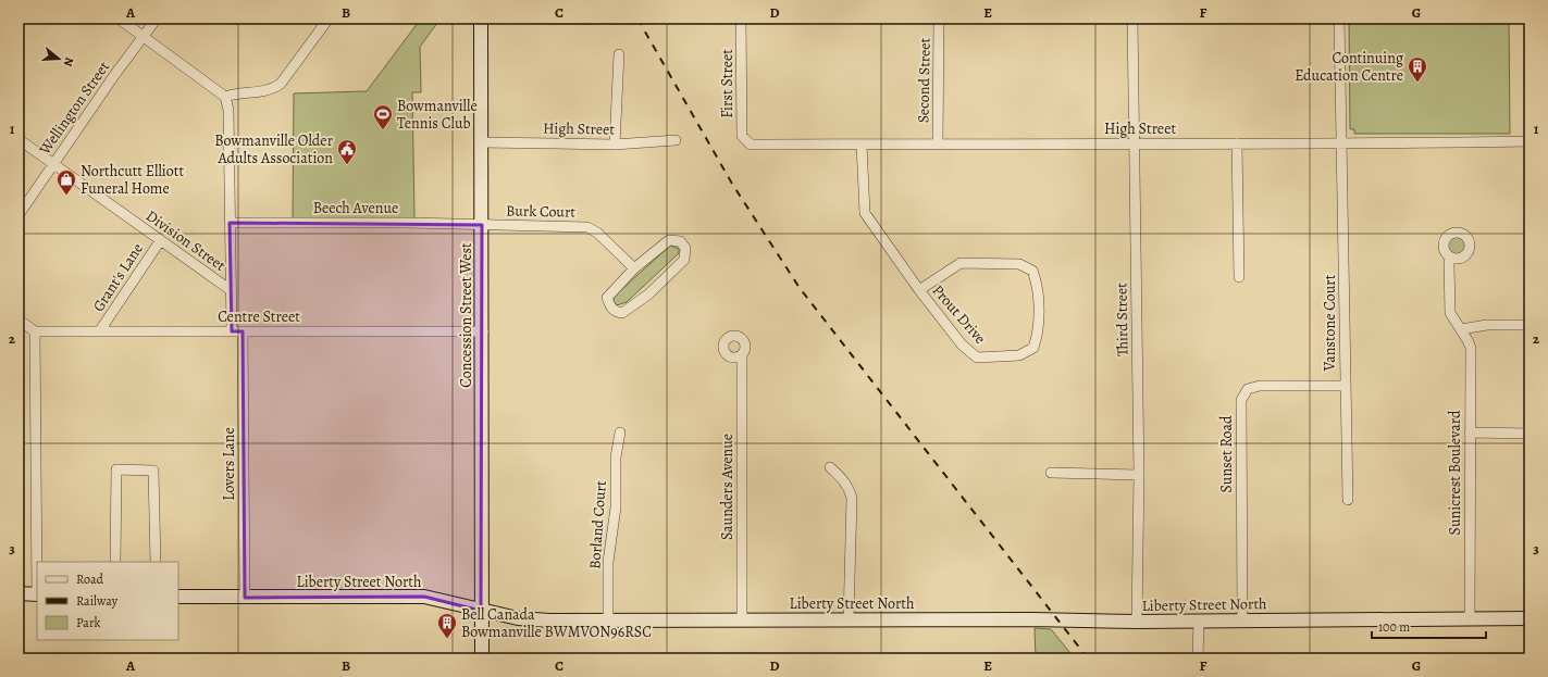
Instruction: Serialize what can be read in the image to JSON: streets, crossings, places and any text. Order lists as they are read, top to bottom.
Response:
{
  "streets": {
    "main road": ["Concession Street West", "Liberty Street North"],
    "street": [
      "Second Street",
      "First Street",
      "Wellington Street",
      "High Street",
      "Beech Avenue",
      "Burk Court",
      "Division Street",
      "Grant's Lane",
      "Prout Drive",
      "Centre Street",
      "Third Street",
      "Vanstone Court",
      "Sunset Road",
      "Lovers Lane",
      "Sunicrest Boulevard",
      "Saunders Avenue",
      "Borland Court"
    ]
  },
  "crossings": [
    ["Second Street", "High Street"],
    ["First Street", "High Street"],
    ["Wellington Street", "Division Street"],
    ["High Street", "Prout Drive"],
    ["High Street", "Concession Street West"],
    ["High Street", "Third Street"],
    ["High Street", "Vanstone Court"],
    ["Beech Avenue", "Burk Court"],
    ["Beech Avenue", "Concession Street West"],
    ["Burk Court", "Concession Street West"],
    ["Division Street", "Grant's Lane"],
    ["Grant's Lane", "Centre Street"],
    ["Concession Street West", "Centre Street"],
    ["Concession Street West", "Liberty Street North"],
    ["Centre Street", "Lovers Lane"],
    ["Third Street", "Liberty Street North"],
    ["Vanstone Court", "Sunset Road"],
    ["Sunset Road", "Liberty Street North"],
    ["Lovers Lane", "Liberty Street North"],
    ["Sunicrest Boulevard", "Liberty Street North"],
    ["Saunders Avenue", "Liberty Street North"],
    ["Borland Court", "Liberty Street North"]
  ],
  "places": {
    "building": ["Continuing Education Centre", "Bell Canada Bowmanville BWMVON96RSC"],
    "sports": ["Bowmanville Tennis Club"],
    "public building": ["Bowmanville Older Adults Association"],
    "shop": ["Northcutt Elliott Funeral Home"]
  },
  "legend": ["Road", "Railway", "Park"],
  "scale_bar": "100 m",
  "north": "right",
  "grid": {
    "columns": [
      "A",
      "B",
      "C",
      "D",
      "E",
      "F",
      "G"
    ],
    "rows": ["1", "2", "3"]
  }
}
